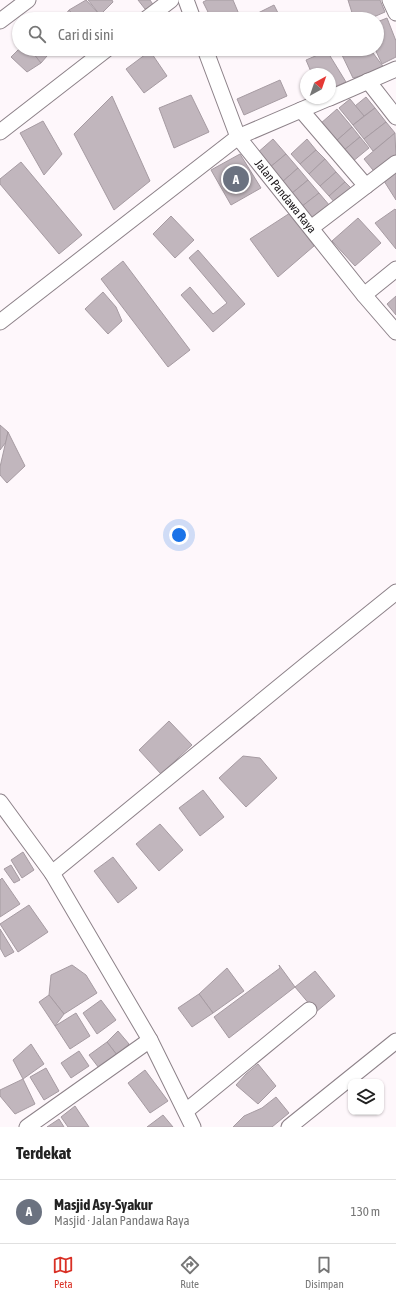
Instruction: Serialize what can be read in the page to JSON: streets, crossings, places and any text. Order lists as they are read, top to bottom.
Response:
{
  "streets": {
    "street": ["Jalan Pandawa Raya"]
  },
  "north": "top right",
  "page": {
    "search": "Cari di sini",
    "pins": "A",
    "heading": "Terdekat",
    "list": [
      {
        "mark": "A",
        "name": "Masjid Asy-Syakur",
        "note": "Masjid · Jalan Pandawa Raya",
        "value": "130 m"
      }
    ],
    "nav": ["Peta", "Rute", "Disimpan"]
  }
}
